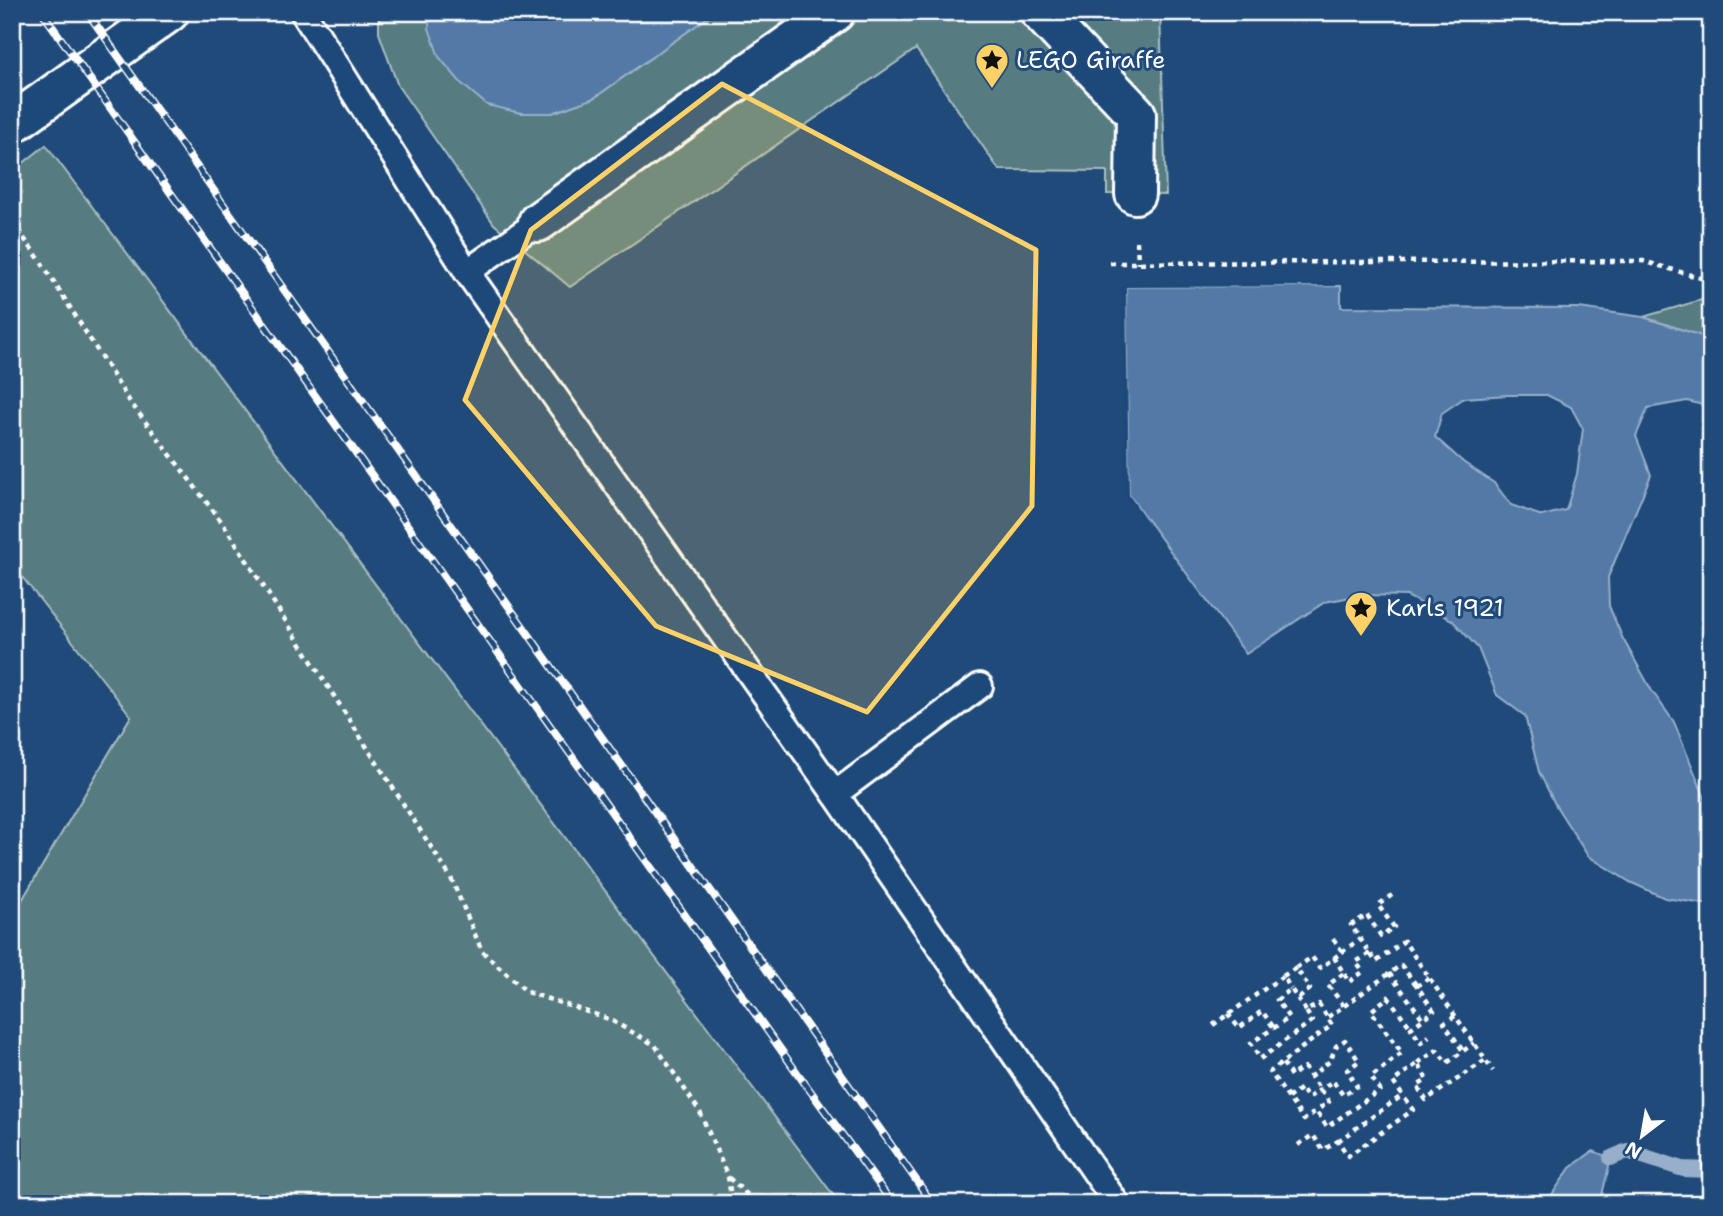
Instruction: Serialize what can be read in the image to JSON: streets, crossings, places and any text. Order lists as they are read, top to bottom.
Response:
{
  "places": {
    "place": ["LEGO Giraffe", "Karls 1921"]
  },
  "north": "bottom left"
}
